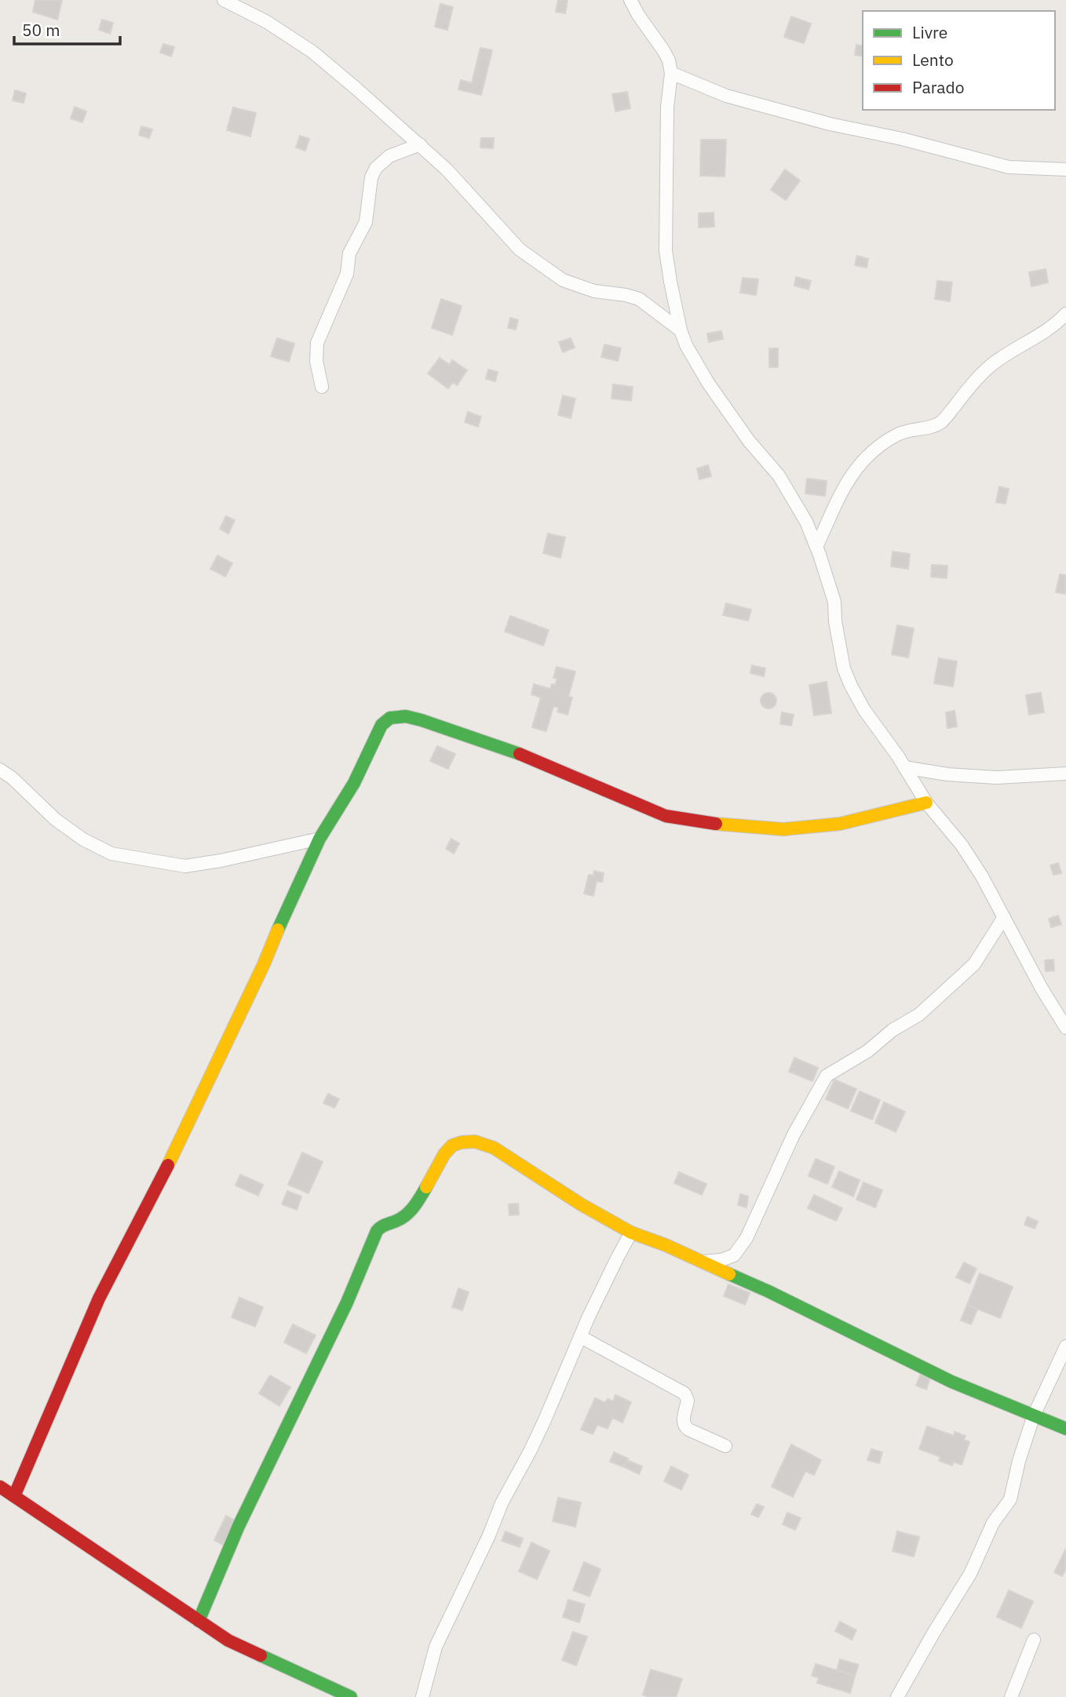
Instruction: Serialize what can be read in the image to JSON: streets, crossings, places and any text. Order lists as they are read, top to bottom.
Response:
{
  "legend": ["Livre", "Lento", "Parado"],
  "scale_bar": "50 m"
}
